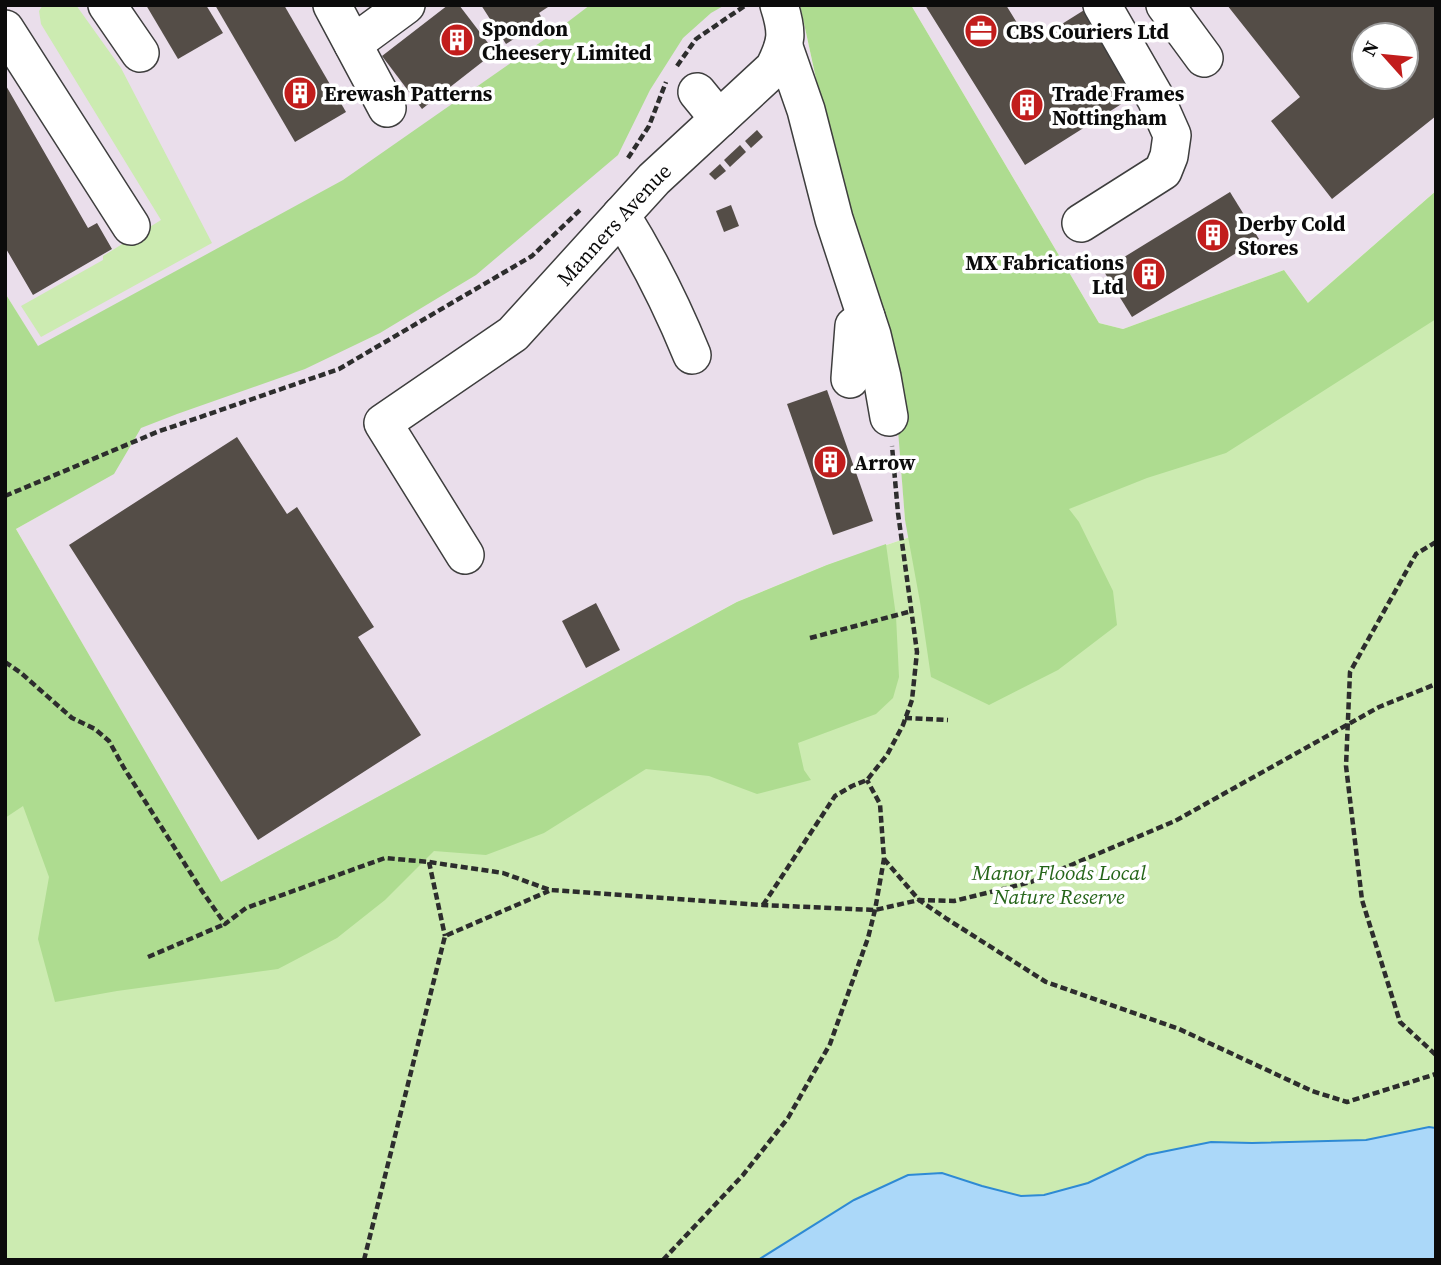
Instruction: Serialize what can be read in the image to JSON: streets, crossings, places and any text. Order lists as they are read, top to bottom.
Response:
{
  "streets": {
    "street": ["Manners Avenue"]
  },
  "parks": ["Manor Floods Local Nature Reserve"],
  "places": {
    "office": ["CBS Couriers Ltd"],
    "building": [
      "Spondon Cheesery Limited",
      "Erewash Patterns",
      "Trade Frames Nottingham",
      "Derby Cold Stores",
      "MX Fabrications Ltd",
      "Arrow"
    ]
  },
  "north": "top left"
}
